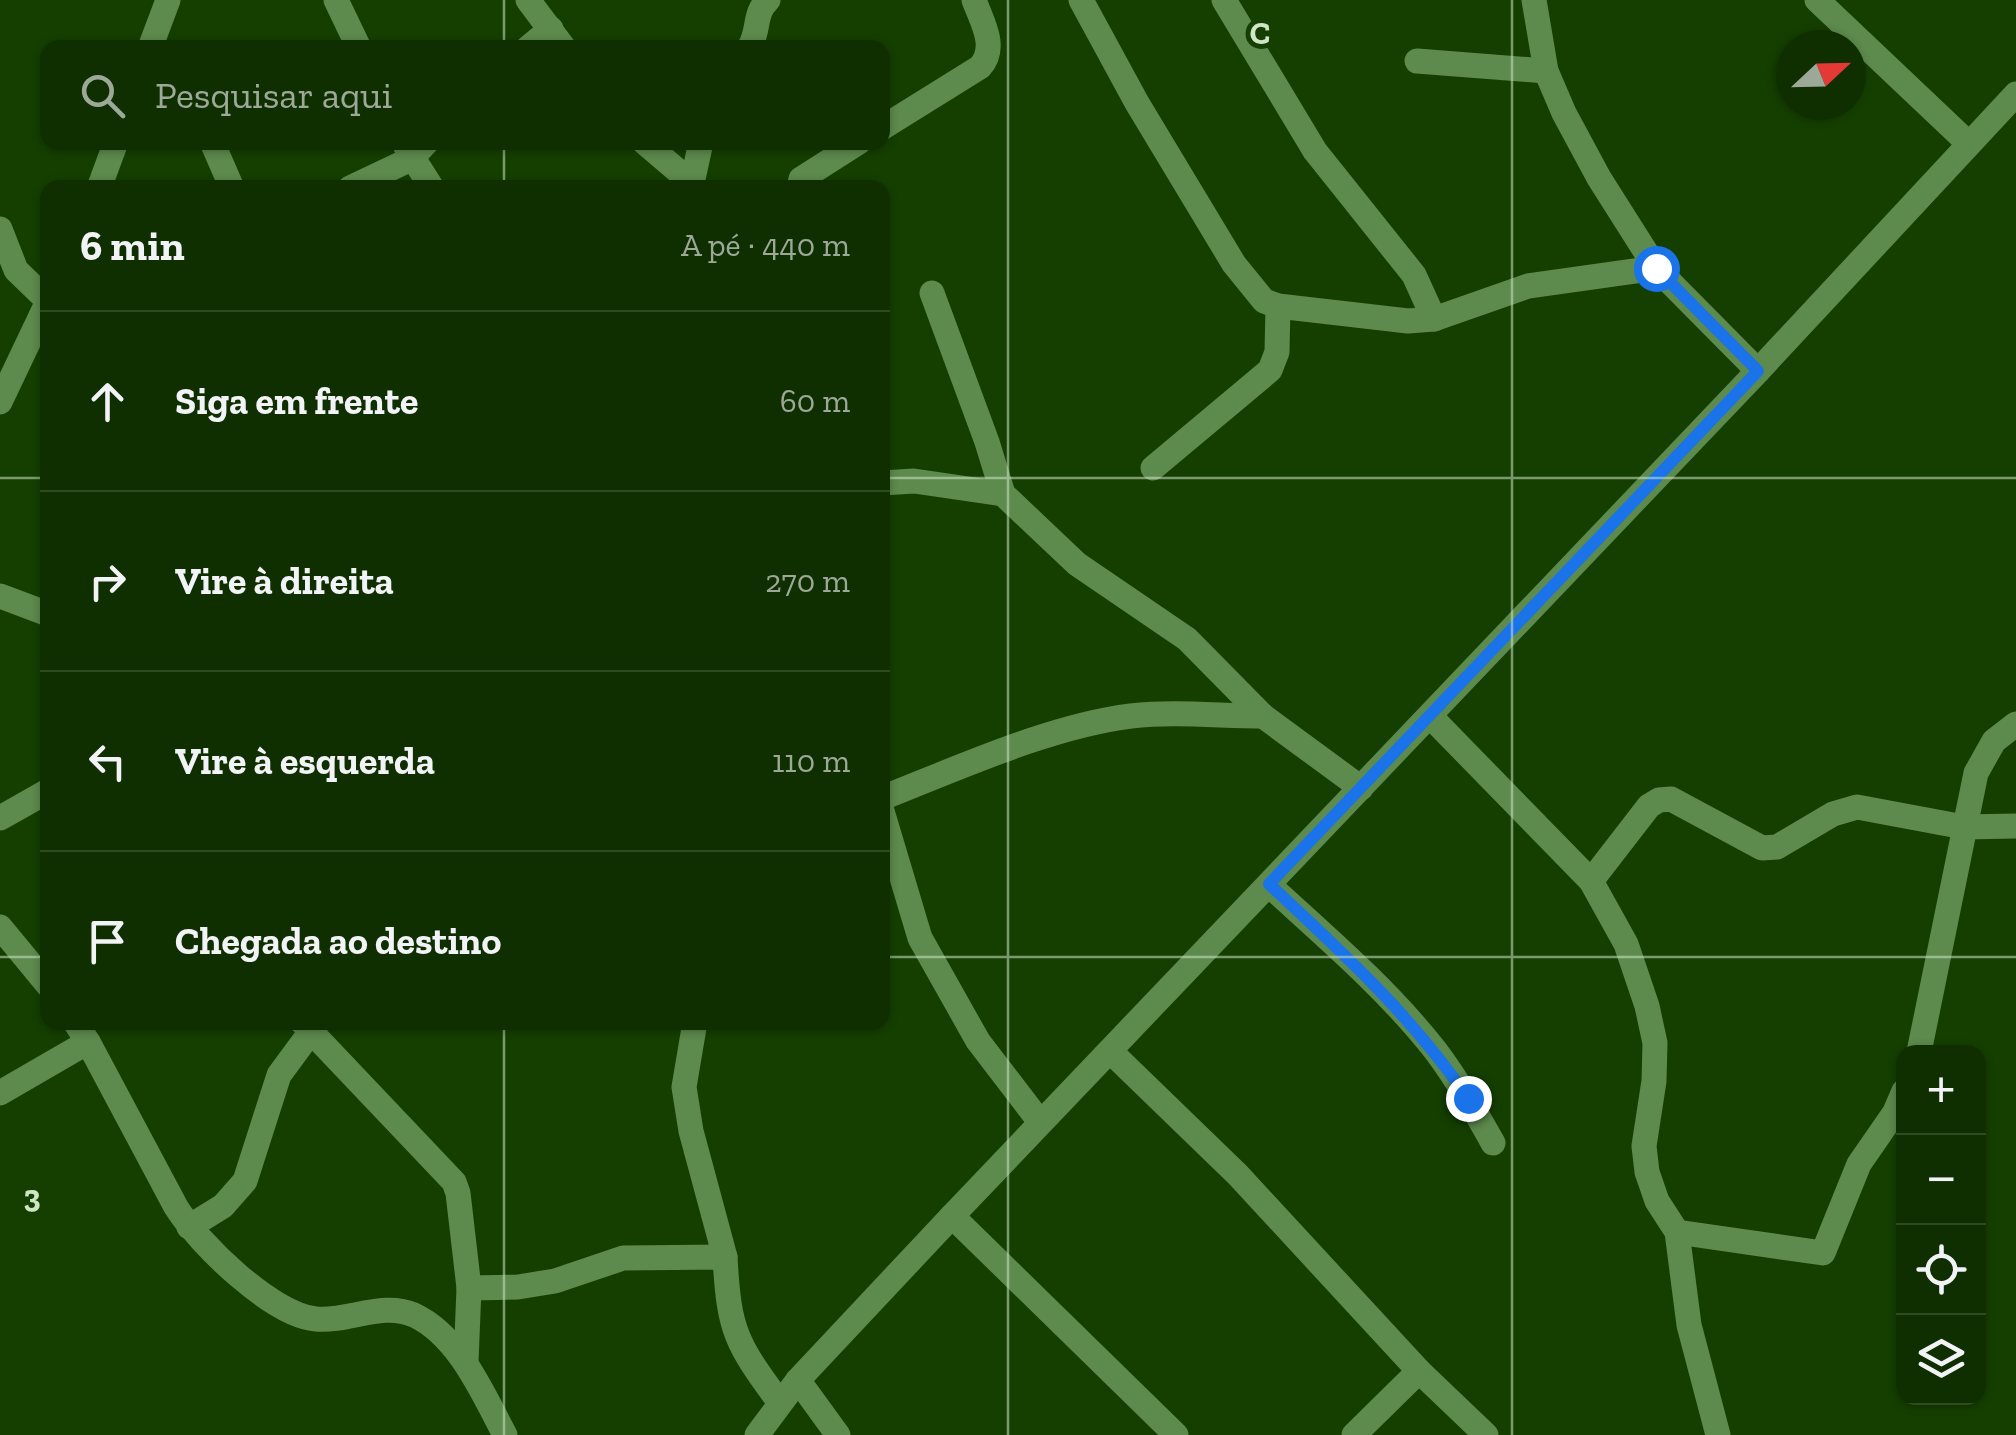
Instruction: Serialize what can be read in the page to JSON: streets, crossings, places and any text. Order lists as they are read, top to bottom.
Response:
{
  "north": "right",
  "page": {
    "search": "Pesquisar aqui",
    "heading": ["6 min", "A pé · 440 m"],
    "list": [
      ["Siga em frente", "60 m"],
      ["Vire à direita", "270 m"],
      ["Vire à esquerda", "110 m"],
      "Chegada ao destino"
    ],
    "map_buttons": ["+", "−"]
  },
  "grid": {
    "columns": ["C"],
    "rows": ["3"]
  }
}
